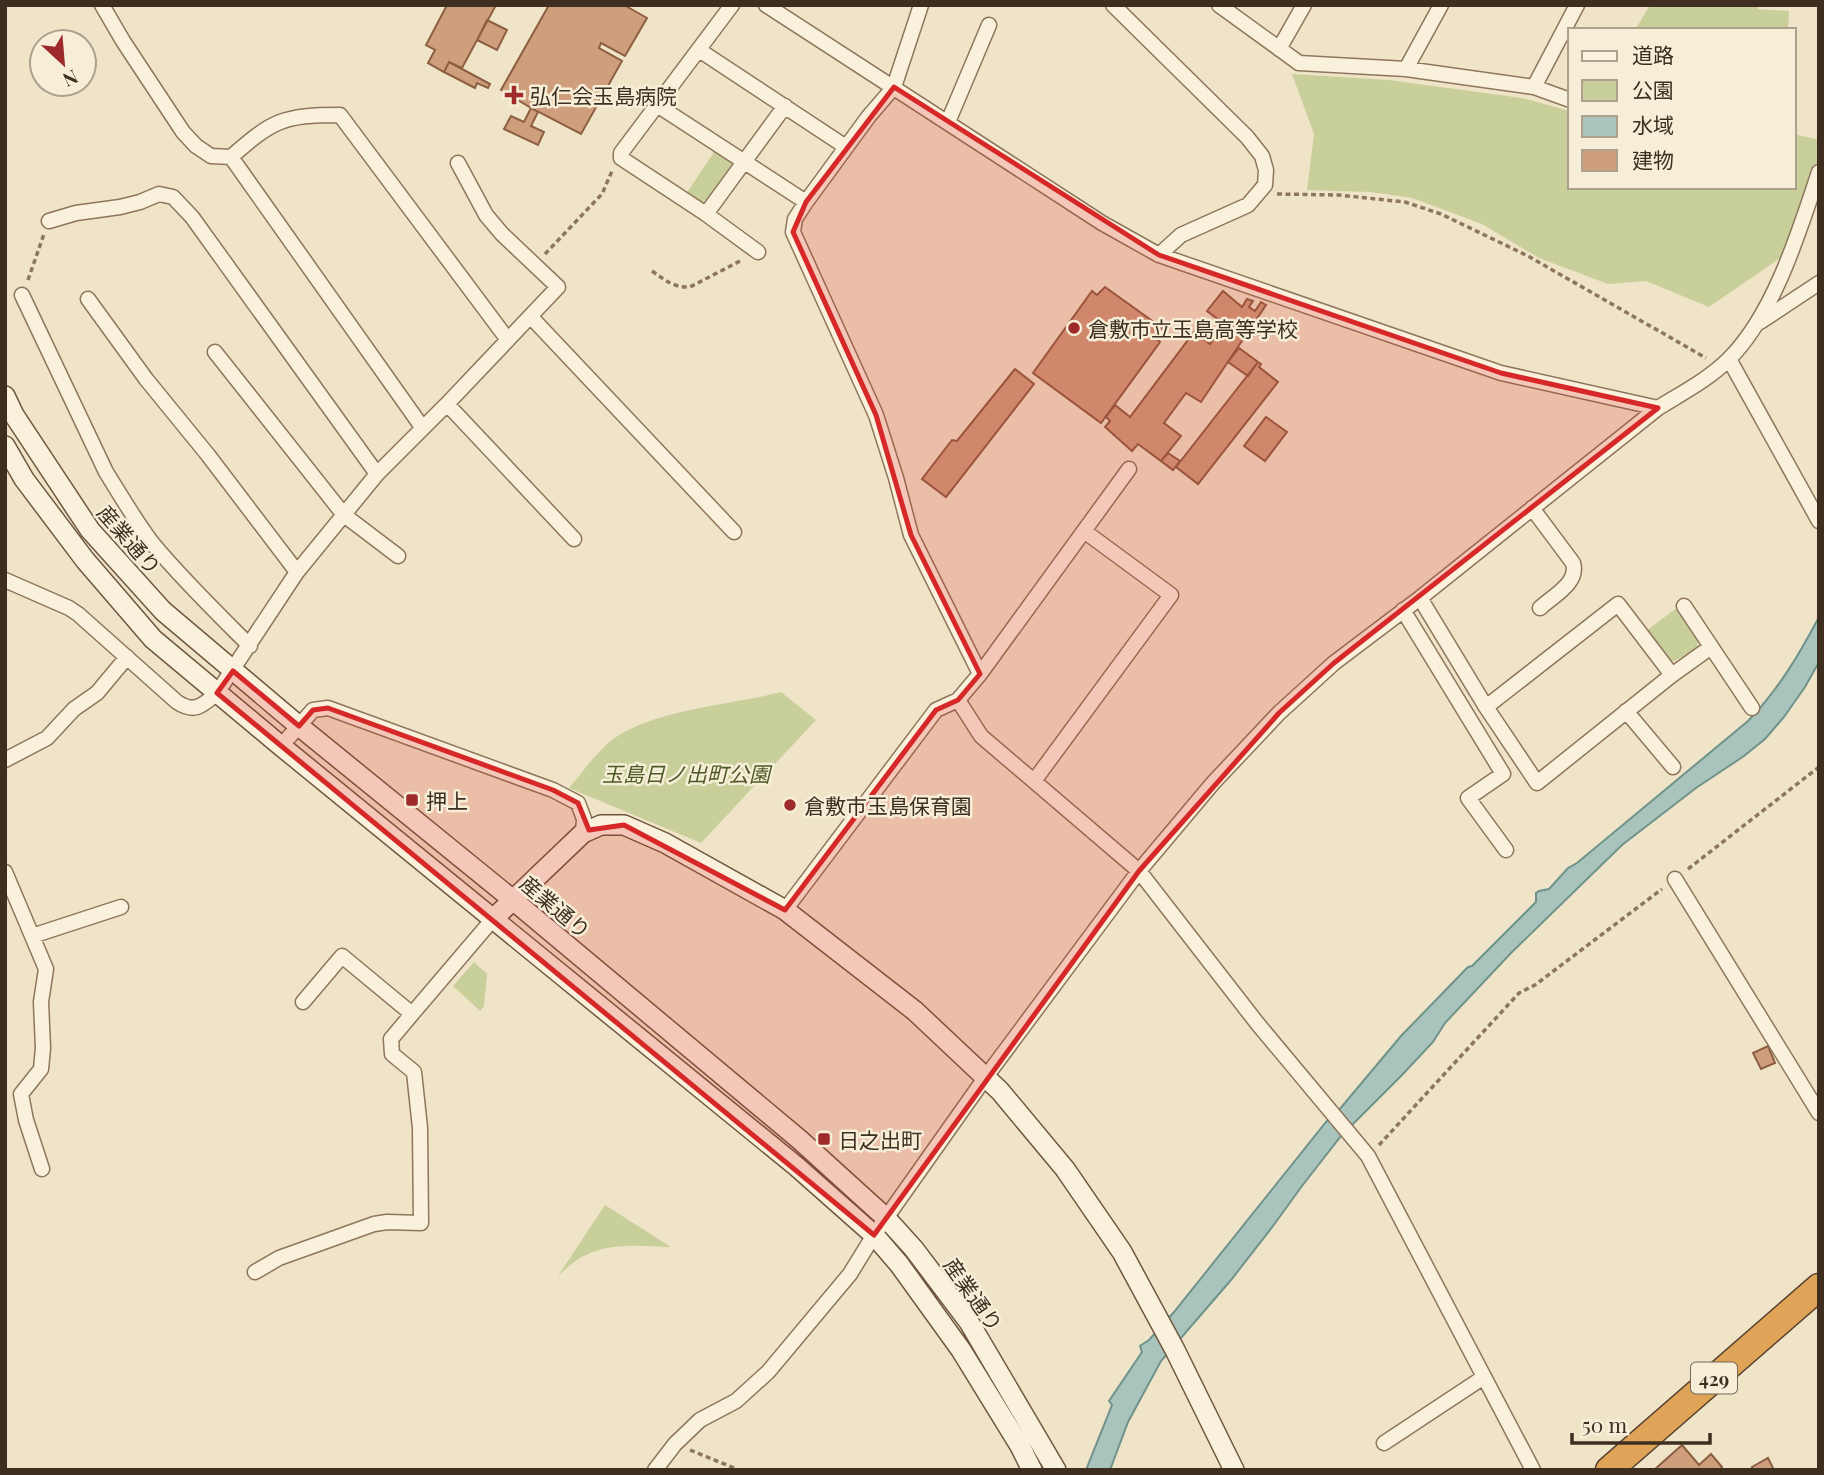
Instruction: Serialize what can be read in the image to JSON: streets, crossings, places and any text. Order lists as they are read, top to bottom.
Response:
{
  "streets": {
    "highway": ["429"],
    "street": ["産業通り"]
  },
  "parks": ["玉島日ノ出町公園"],
  "places": {
    "health": ["弘仁会玉島病院"],
    "other": ["倉敷市立玉島高等学校", "倉敷市玉島保育園"],
    "transit": ["押上", "日之出町"]
  },
  "legend": [
    "道路",
    "公園",
    "水域",
    "建物"
  ],
  "scale_bar": "50 m",
  "north": "bottom right"
}
